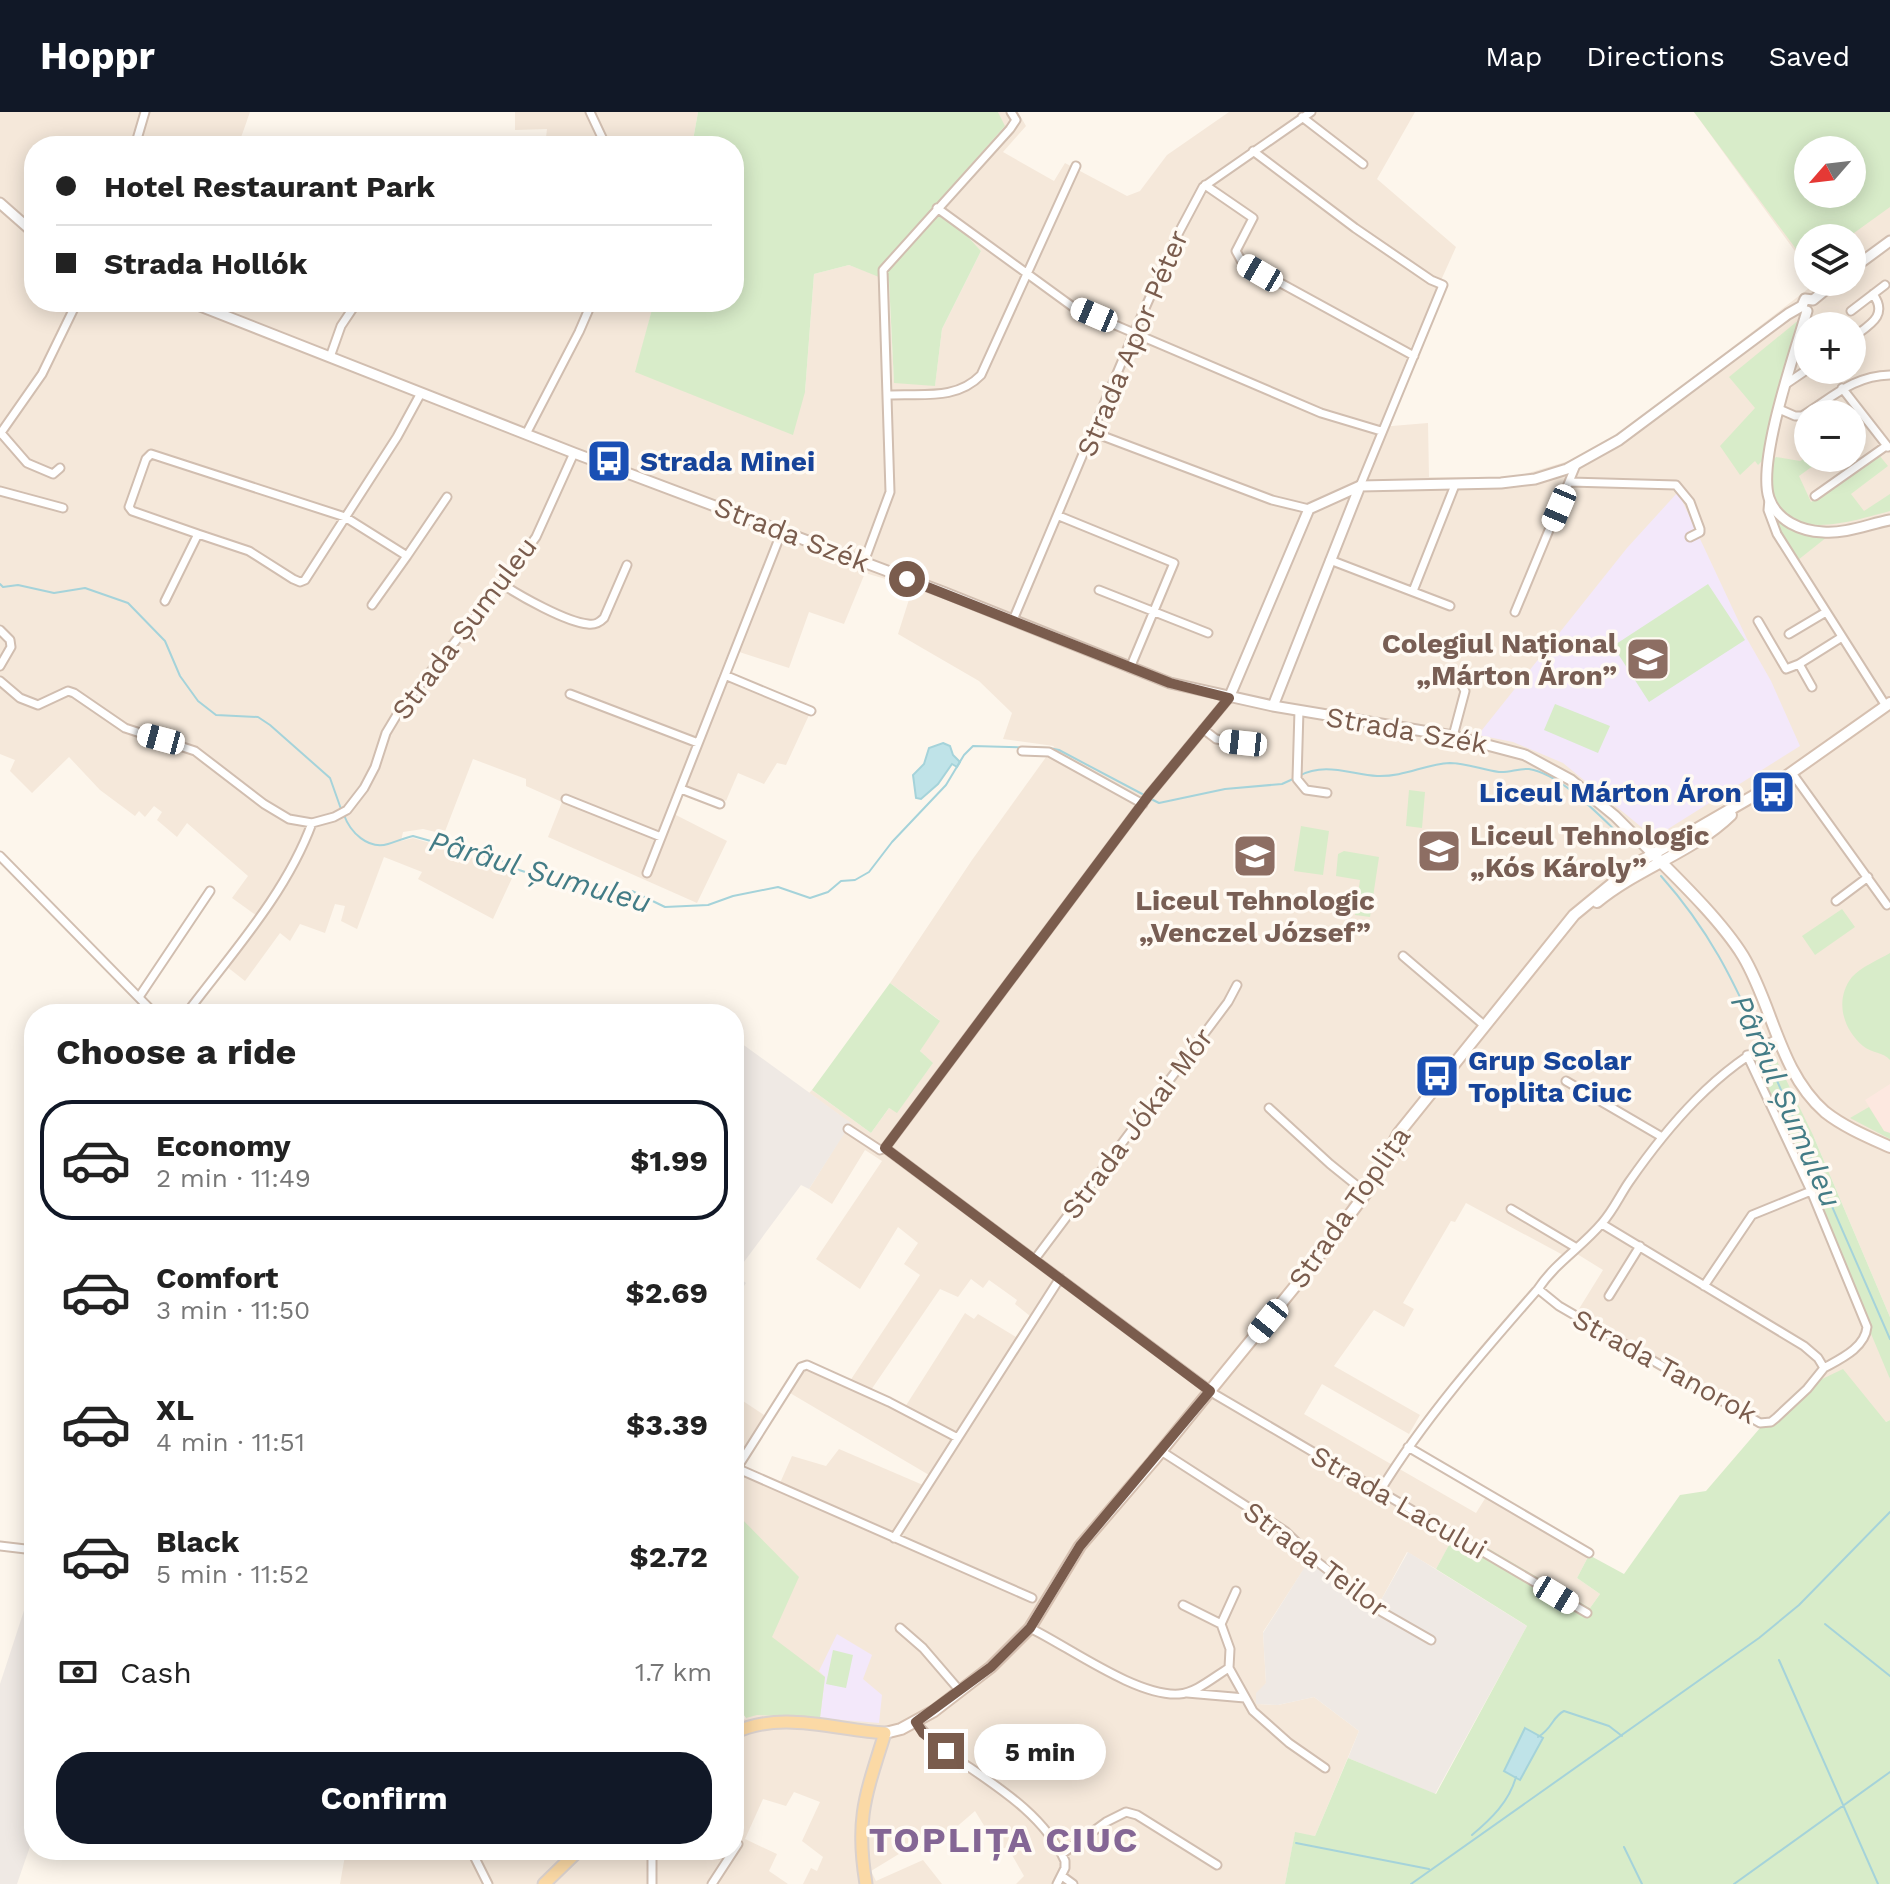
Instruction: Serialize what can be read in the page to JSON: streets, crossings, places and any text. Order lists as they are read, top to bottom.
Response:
{
  "streets": {
    "main road": ["Strada Toplița"],
    "street": [
      "Strada Apor Péter",
      "Strada Szék",
      "Strada Șumuleu",
      "Strada Jókai Mór",
      "Strada Tanorok",
      "Strada Lacului",
      "Strada Teilor"
    ]
  },
  "crossings": [
    ["Strada Apor Péter", "Strada Szék"],
    ["Strada Szék", "Strada Șumuleu"],
    ["Strada Szék", "Strada Toplița"],
    ["Strada Jókai Mór", "Strada Lacului"],
    ["Strada Toplița", "Strada Lacului"],
    ["Strada Toplița", "Strada Teilor"]
  ],
  "districts": ["TOPLIȚA CIUC"],
  "water": ["Pârâul Șumuleu"],
  "places": {
    "bus stop": ["Strada Minei", "Liceul Márton Áron", "Grup Scolar Toplita Ciuc"],
    "school or university": ["Colegiul Național „Márton Áron”", "Liceul Tehnologic „Kós Károly”", "Liceul Tehnologic „Venczel József”"]
  },
  "north": "bottom left",
  "page": {
    "header": "Hoppr",
    "nav": ["Map", "Directions", "Saved"],
    "map_buttons": ["+", "−"],
    "banner": ["Hotel Restaurant Park", "Strada Hollók"],
    "heading": "Choose a ride",
    "list": [
      {
        "name": "Economy",
        "note": "2 min · 11:49",
        "value": "$1.99"
      },
      {
        "name": "Comfort",
        "note": "3 min · 11:50",
        "value": "$2.69"
      },
      {
        "name": "XL",
        "note": "4 min · 11:51",
        "value": "$3.39"
      },
      {
        "name": "Black",
        "note": "5 min · 11:52",
        "value": "$2.72"
      }
    ],
    "pay": ["Cash", "1.7 km"],
    "bubble": "5 min",
    "buttons": "Confirm"
  }
}
